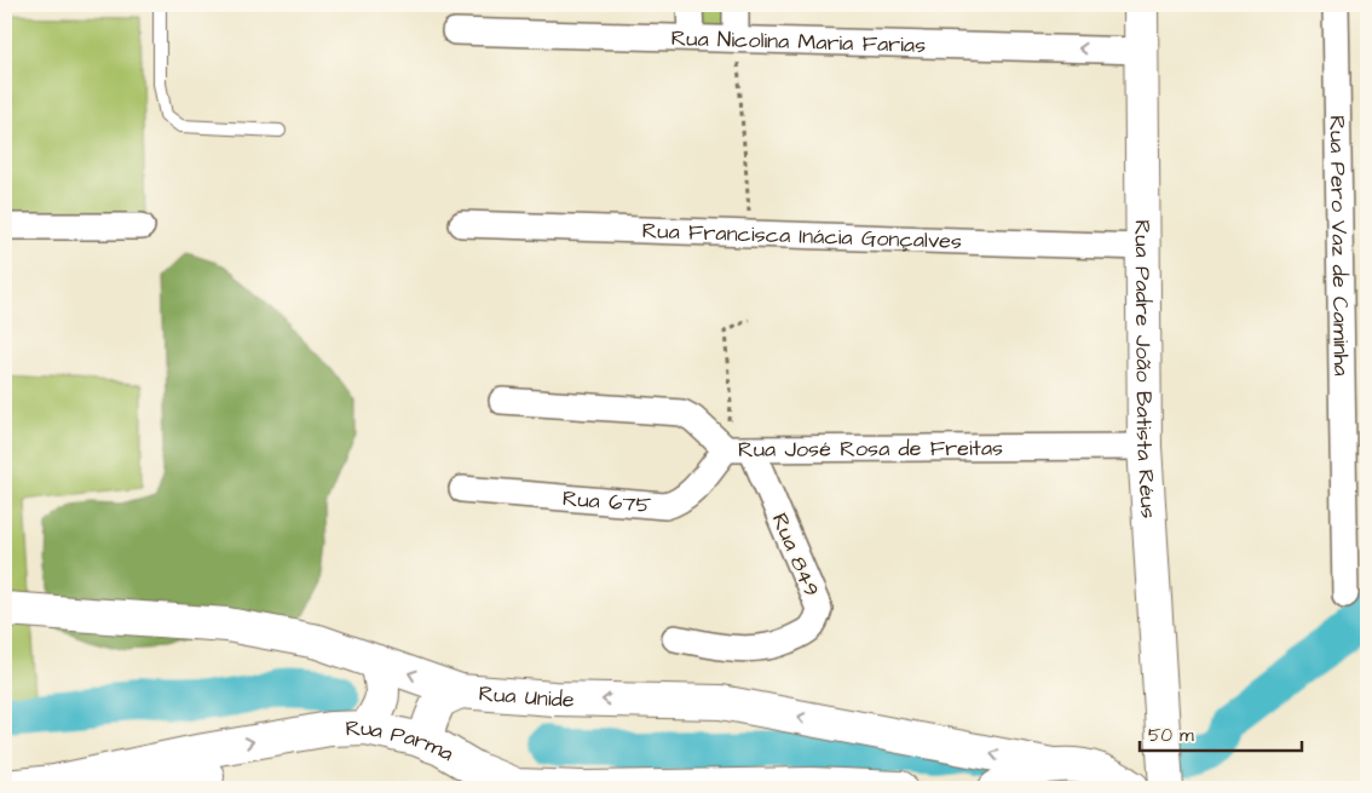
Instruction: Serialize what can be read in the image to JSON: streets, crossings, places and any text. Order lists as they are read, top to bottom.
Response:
{
  "streets": {
    "main road": ["Rua Padre João Batista Réus", "Rua Unide", "Rua Parma"],
    "street": [
      "Rua Nicolina Maria Farias",
      "Rua Francisca Inácia Gonçalves",
      "Rua Pero Vaz de Caminha",
      "Rua José Rosa de Freitas",
      "Rua 675",
      "Rua 849"
    ]
  },
  "crossings": [
    ["Rua Nicolina Maria Farias", "Rua Padre João Batista Réus"],
    ["Rua Francisca Inácia Gonçalves", "Rua Padre João Batista Réus"],
    ["Rua Padre João Batista Réus", "Rua José Rosa de Freitas"],
    ["Rua José Rosa de Freitas", "Rua 675"],
    ["Rua José Rosa de Freitas", "Rua 849"]
  ],
  "one_way": ["Rua Nicolina Maria Farias", "Rua Unide"],
  "scale_bar": "50 m"
}
